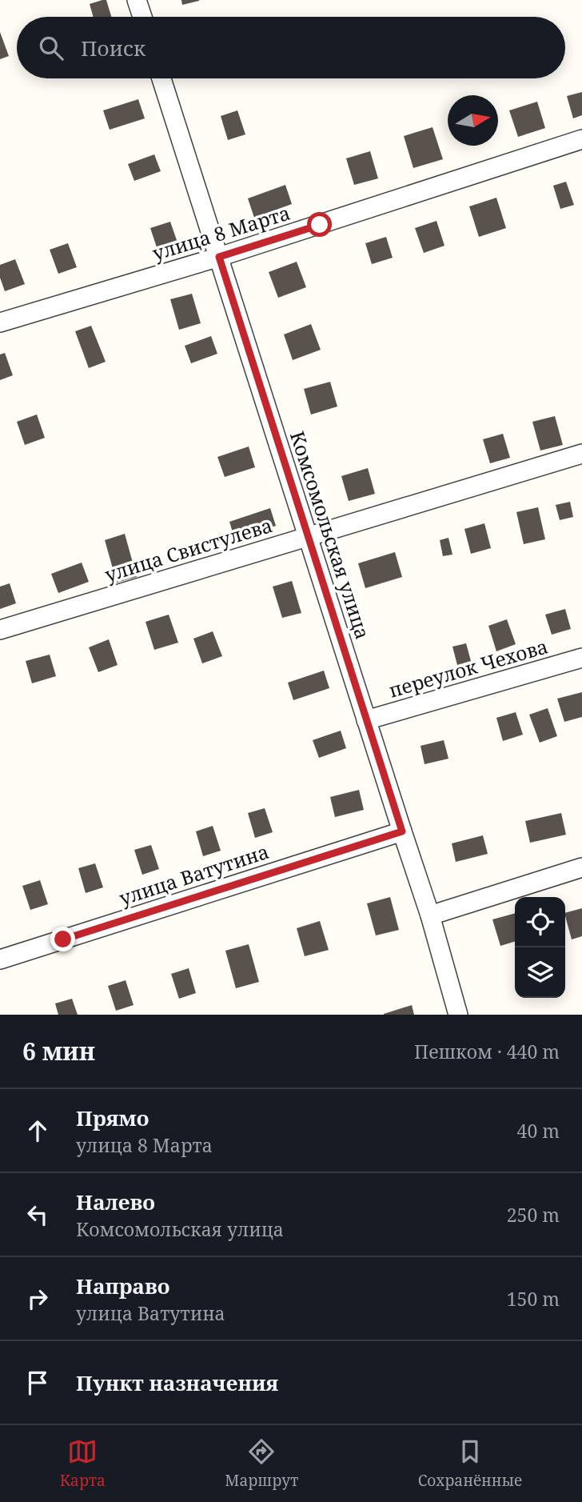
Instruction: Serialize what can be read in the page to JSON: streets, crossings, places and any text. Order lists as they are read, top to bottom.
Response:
{
  "streets": {
    "street": [
      "улица 8 Марта",
      "Комсомольская улица",
      "улица Свистулева",
      "переулок Чехова",
      "улица Ватутина"
    ]
  },
  "crossings": [
    ["улица 8 Марта", "Комсомольская улица"],
    ["Комсомольская улица", "улица Свистулева"],
    ["Комсомольская улица", "переулок Чехова"],
    ["Комсомольская улица", "улица Ватутина"]
  ],
  "north": "right",
  "page": {
    "search": "Поиск",
    "heading": ["6 мин", "Пешком · 440 m"],
    "list": [
      ["Прямо", "улица 8 Марта", "40 m"],
      ["Налево", "Комсомольская улица", "250 m"],
      ["Направо", "улица Ватутина", "150 m"],
      "Пункт назначения"
    ],
    "nav": ["Карта", "Маршрут", "Сохранённые"]
  }
}
